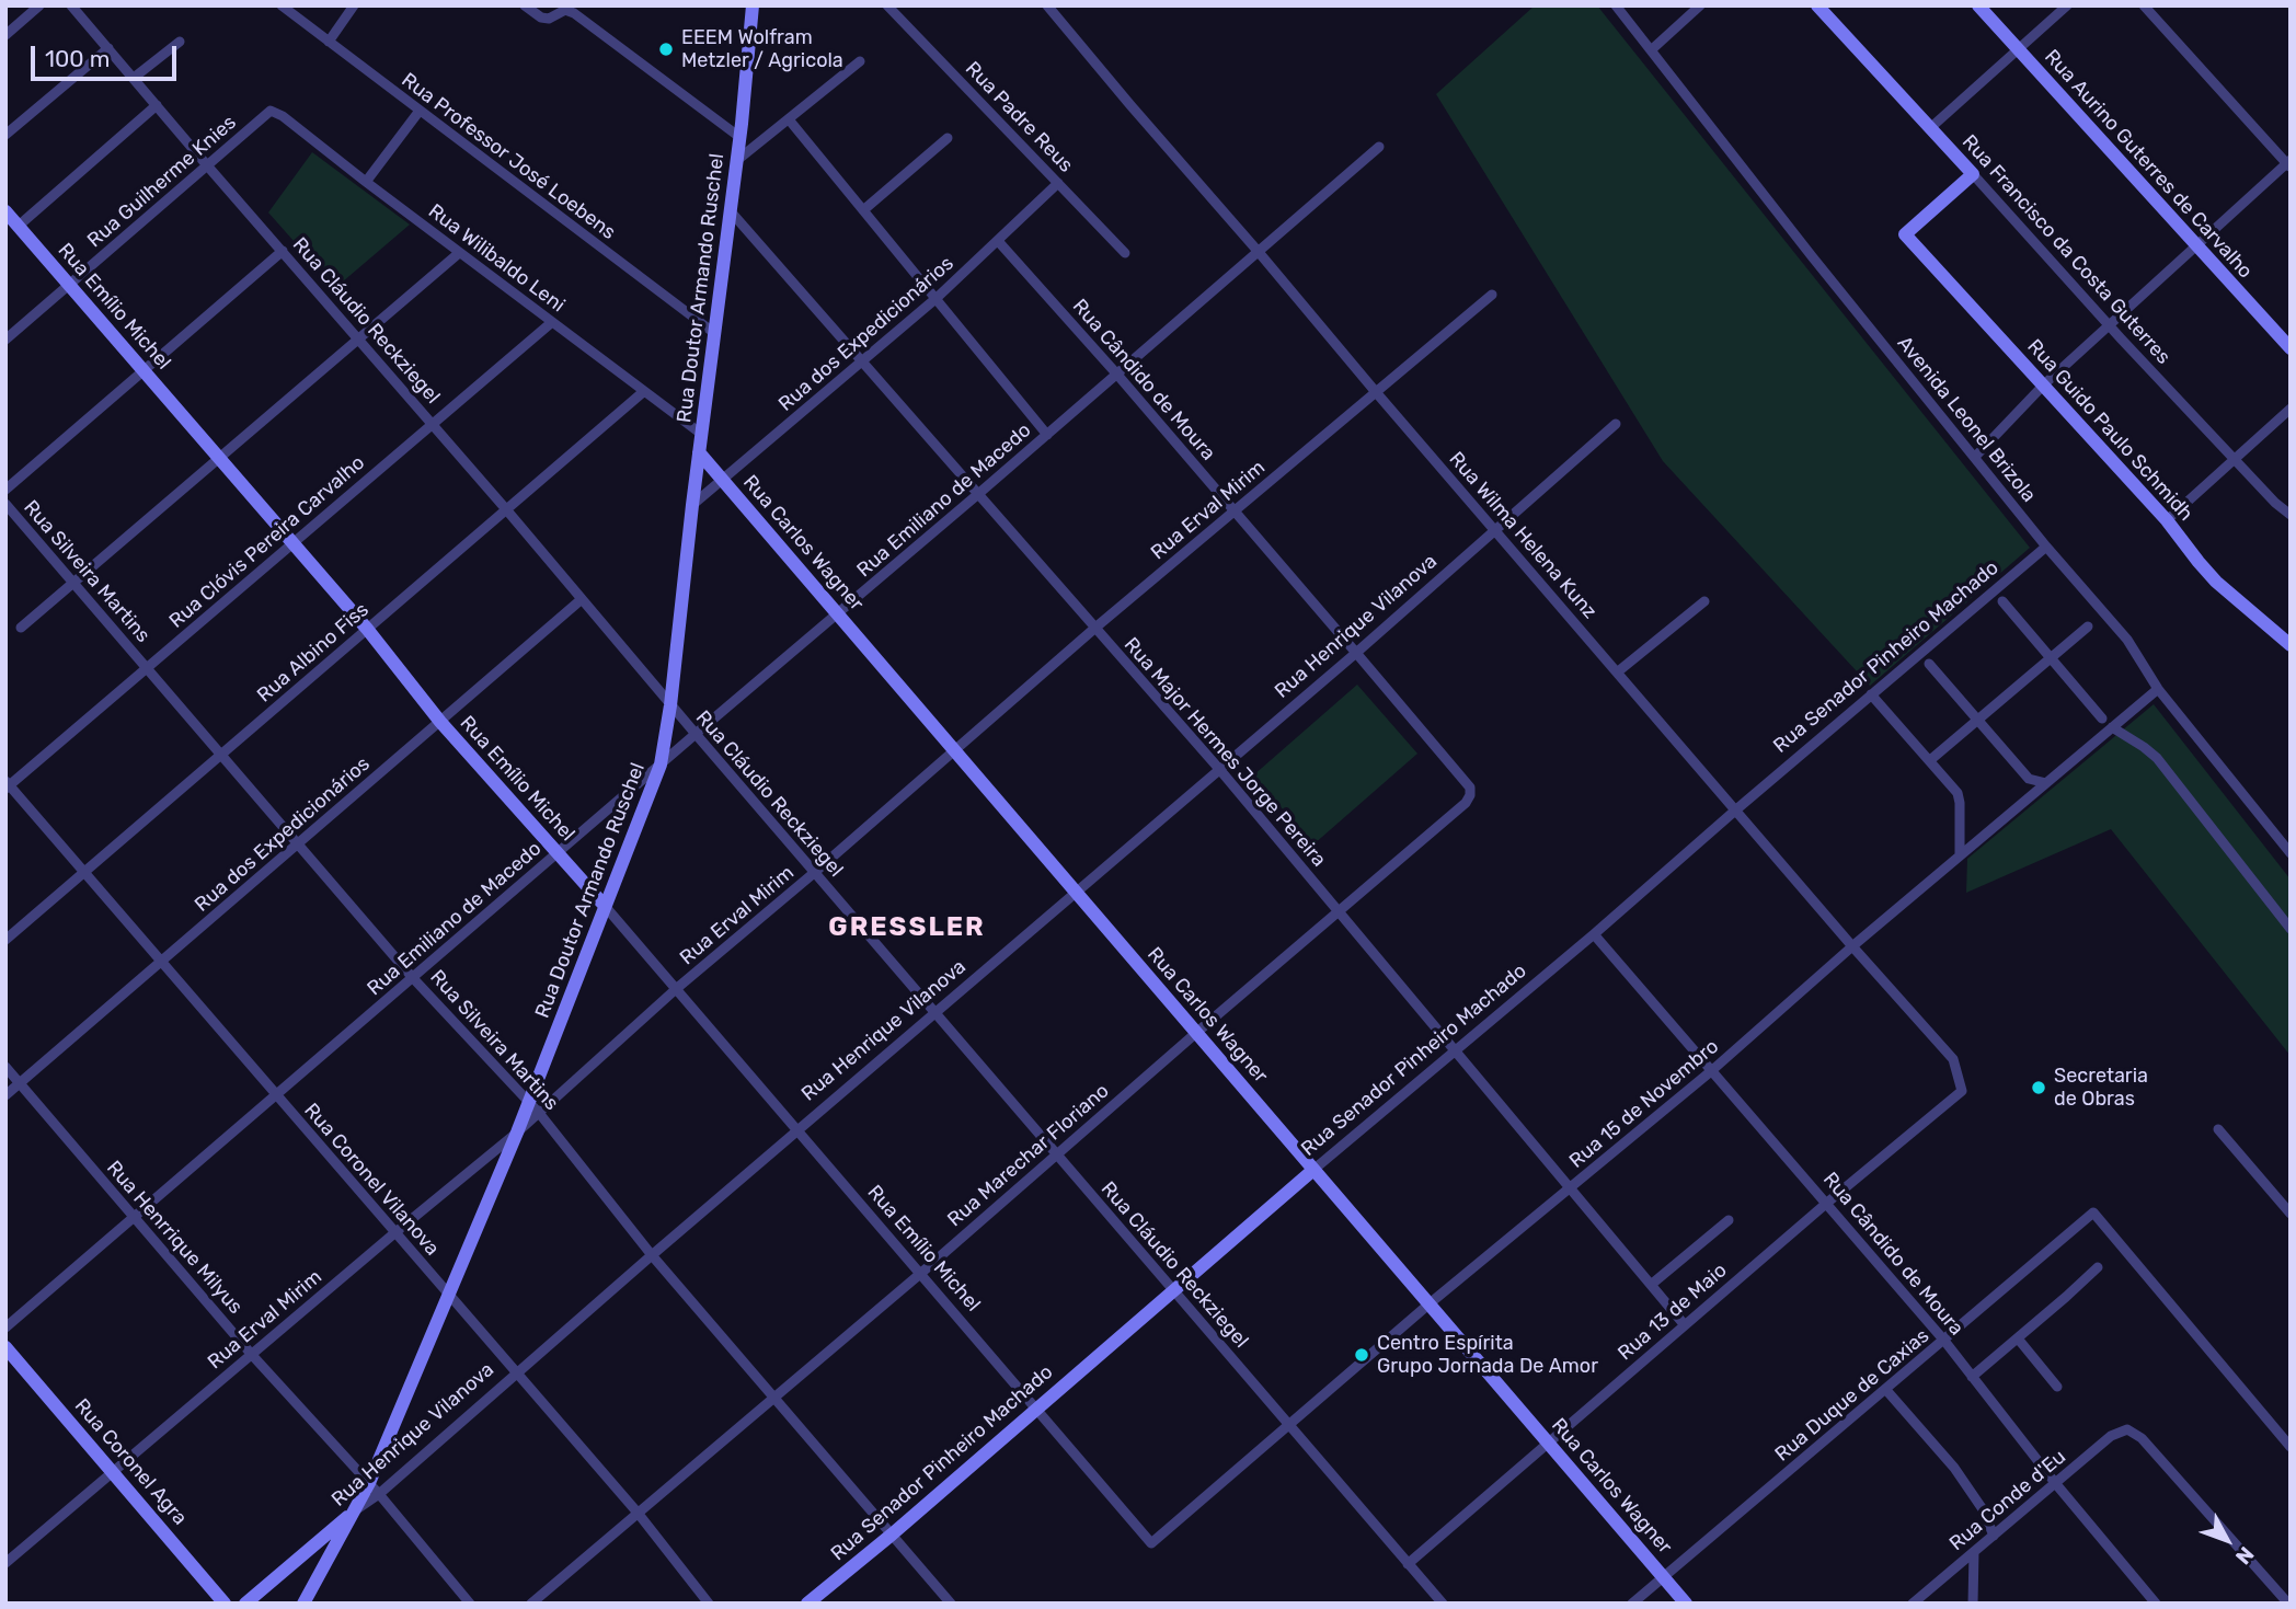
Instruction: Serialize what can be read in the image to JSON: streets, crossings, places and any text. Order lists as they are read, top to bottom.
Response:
{
  "streets": {
    "street": [
      "Rua Padre Reus",
      "Rua Professor José Loebens",
      "Rua Aurino Guterres de Carvalho",
      "Rua Guilherme Knies",
      "Rua Francisco da Costa Guterres",
      "Rua Wilibaldo Leni",
      "Rua Doutor Armando Ruschel",
      "Rua Emílio Michel",
      "Rua Cláudio Reckziegel",
      "Rua dos Expedicionários",
      "Rua Cândido de Moura",
      "Avenida Leonel Brizola",
      "Rua Guido Paulo Schmidh",
      "Rua Emiliano de Macedo",
      "Rua Erval Mirim",
      "Rua Wilma Helena Kunz",
      "Rua Clóvis Pereira Carvalho",
      "Rua Carlos Wagner",
      "Rua Silveira Martins",
      "Rua Henrique Vilanova",
      "Rua Albino Fiss",
      "Rua Senador Pinheiro Machado",
      "Rua Major Hermes Jorge Pereira",
      "Rua 15 de Novembro",
      "Rua Marechar Floriano",
      "Rua Coronel Vilanova",
      "Rua Henrrique Milyus",
      "Rua 13 de Maio",
      "Rua Duque de Caxias",
      "Rua Coronel Agra",
      "Rua Conde d'Eu"
    ]
  },
  "crossings": [
    ["Rua Padre Reus", "Rua dos Expedicionários"],
    ["Rua Professor José Loebens", "Rua Doutor Armando Ruschel"],
    ["Rua Guilherme Knies", "Rua Wilibaldo Leni"],
    ["Rua Guilherme Knies", "Rua Emílio Michel"],
    ["Rua Guilherme Knies", "Rua Cláudio Reckziegel"],
    ["Rua Francisco da Costa Guterres", "Rua Guido Paulo Schmidh"],
    ["Rua Wilibaldo Leni", "Rua Doutor Armando Ruschel"],
    ["Rua Wilibaldo Leni", "Rua Clóvis Pereira Carvalho"],
    ["Rua Wilibaldo Leni", "Rua Albino Fiss"],
    ["Rua Doutor Armando Ruschel", "Rua Emílio Michel"],
    ["Rua Doutor Armando Ruschel", "Rua Cláudio Reckziegel"],
    ["Rua Doutor Armando Ruschel", "Rua dos Expedicionários"],
    ["Rua Doutor Armando Ruschel", "Rua Emiliano de Macedo"],
    ["Rua Doutor Armando Ruschel", "Rua Erval Mirim"],
    ["Rua Doutor Armando Ruschel", "Rua Carlos Wagner"],
    ["Rua Doutor Armando Ruschel", "Rua Silveira Martins"],
    ["Rua Doutor Armando Ruschel", "Rua Henrique Vilanova"],
    ["Rua Doutor Armando Ruschel", "Rua Major Hermes Jorge Pereira"],
    ["Rua Doutor Armando Ruschel", "Rua Coronel Vilanova"],
    ["Rua Doutor Armando Ruschel", "Rua Henrrique Milyus"],
    ["Rua Emílio Michel", "Rua dos Expedicionários"],
    ["Rua Emílio Michel", "Rua Emiliano de Macedo"],
    ["Rua Emílio Michel", "Rua Erval Mirim"],
    ["Rua Emílio Michel", "Rua Clóvis Pereira Carvalho"],
    ["Rua Emílio Michel", "Rua Henrique Vilanova"],
    ["Rua Emílio Michel", "Rua Albino Fiss"],
    ["Rua Emílio Michel", "Rua Senador Pinheiro Machado"],
    ["Rua Emílio Michel", "Rua 15 de Novembro"],
    ["Rua Emílio Michel", "Rua Marechar Floriano"],
    ["Rua Cláudio Reckziegel", "Rua dos Expedicionários"],
    ["Rua Cláudio Reckziegel", "Rua Emiliano de Macedo"],
    ["Rua Cláudio Reckziegel", "Rua Erval Mirim"],
    ["Rua Cláudio Reckziegel", "Rua Clóvis Pereira Carvalho"],
    ["Rua Cláudio Reckziegel", "Rua Henrique Vilanova"],
    ["Rua Cláudio Reckziegel", "Rua Albino Fiss"],
    ["Rua Cláudio Reckziegel", "Rua Senador Pinheiro Machado"],
    ["Rua Cláudio Reckziegel", "Rua 15 de Novembro"],
    ["Rua Cláudio Reckziegel", "Rua Marechar Floriano"],
    ["Rua Cláudio Reckziegel", "Rua 13 de Maio"],
    ["Rua dos Expedicionários", "Rua Cândido de Moura"],
    ["Rua dos Expedicionários", "Rua Carlos Wagner"],
    ["Rua dos Expedicionários", "Rua Silveira Martins"],
    ["Rua dos Expedicionários", "Rua Major Hermes Jorge Pereira"],
    ["Rua dos Expedicionários", "Rua Coronel Vilanova"],
    ["Rua dos Expedicionários", "Rua Henrrique Milyus"],
    ["Rua Cândido de Moura", "Rua Emiliano de Macedo"],
    ["Rua Cândido de Moura", "Rua Erval Mirim"],
    ["Rua Cândido de Moura", "Rua Henrique Vilanova"],
    ["Rua Cândido de Moura", "Rua Senador Pinheiro Machado"],
    ["Rua Cândido de Moura", "Rua 15 de Novembro"],
    ["Rua Cândido de Moura", "Rua Marechar Floriano"],
    ["Rua Cândido de Moura", "Rua 13 de Maio"],
    ["Rua Cândido de Moura", "Rua Duque de Caxias"],
    ["Rua Cândido de Moura", "Rua Conde d'Eu"],
    ["Avenida Leonel Brizola", "Rua Senador Pinheiro Machado"],
    ["Avenida Leonel Brizola", "Rua 15 de Novembro"],
    ["Rua Emiliano de Macedo", "Rua Wilma Helena Kunz"],
    ["Rua Emiliano de Macedo", "Rua Carlos Wagner"],
    ["Rua Emiliano de Macedo", "Rua Silveira Martins"],
    ["Rua Emiliano de Macedo", "Rua Major Hermes Jorge Pereira"],
    ["Rua Emiliano de Macedo", "Rua Coronel Vilanova"],
    ["Rua Emiliano de Macedo", "Rua Henrrique Milyus"],
    ["Rua Erval Mirim", "Rua Wilma Helena Kunz"],
    ["Rua Erval Mirim", "Rua Carlos Wagner"],
    ["Rua Erval Mirim", "Rua Silveira Martins"],
    ["Rua Erval Mirim", "Rua Major Hermes Jorge Pereira"],
    ["Rua Erval Mirim", "Rua Coronel Vilanova"],
    ["Rua Erval Mirim", "Rua Henrrique Milyus"],
    ["Rua Erval Mirim", "Rua Coronel Agra"],
    ["Rua Wilma Helena Kunz", "Rua Henrique Vilanova"],
    ["Rua Wilma Helena Kunz", "Rua Senador Pinheiro Machado"],
    ["Rua Wilma Helena Kunz", "Rua 15 de Novembro"],
    ["Rua Wilma Helena Kunz", "Rua 13 de Maio"],
    ["Rua Clóvis Pereira Carvalho", "Rua Silveira Martins"],
    ["Rua Clóvis Pereira Carvalho", "Rua Coronel Vilanova"],
    ["Rua Carlos Wagner", "Rua Henrique Vilanova"],
    ["Rua Carlos Wagner", "Rua Senador Pinheiro Machado"],
    ["Rua Carlos Wagner", "Rua 15 de Novembro"],
    ["Rua Carlos Wagner", "Rua Marechar Floriano"],
    ["Rua Carlos Wagner", "Rua 13 de Maio"],
    ["Rua Carlos Wagner", "Rua Duque de Caxias"],
    ["Rua Silveira Martins", "Rua Henrique Vilanova"],
    ["Rua Silveira Martins", "Rua Albino Fiss"],
    ["Rua Silveira Martins", "Rua Senador Pinheiro Machado"],
    ["Rua Silveira Martins", "Rua Marechar Floriano"],
    ["Rua Henrique Vilanova", "Rua Major Hermes Jorge Pereira"],
    ["Rua Henrique Vilanova", "Rua Coronel Vilanova"],
    ["Rua Henrique Vilanova", "Rua Henrrique Milyus"],
    ["Rua Albino Fiss", "Rua Coronel Vilanova"],
    ["Rua Senador Pinheiro Machado", "Rua Major Hermes Jorge Pereira"],
    ["Rua Major Hermes Jorge Pereira", "Rua 15 de Novembro"],
    ["Rua Major Hermes Jorge Pereira", "Rua Marechar Floriano"],
    ["Rua Major Hermes Jorge Pereira", "Rua 13 de Maio"],
    ["Rua Marechar Floriano", "Rua Coronel Vilanova"]
  ],
  "districts": ["GRESSLER"],
  "places": ["EEEM Wolfram Metzler / Agricola", "Secretaria de Obras", "Centro Espírita Grupo Jornada De Amor"],
  "scale_bar": "100 m",
  "north": "bottom right"
}
